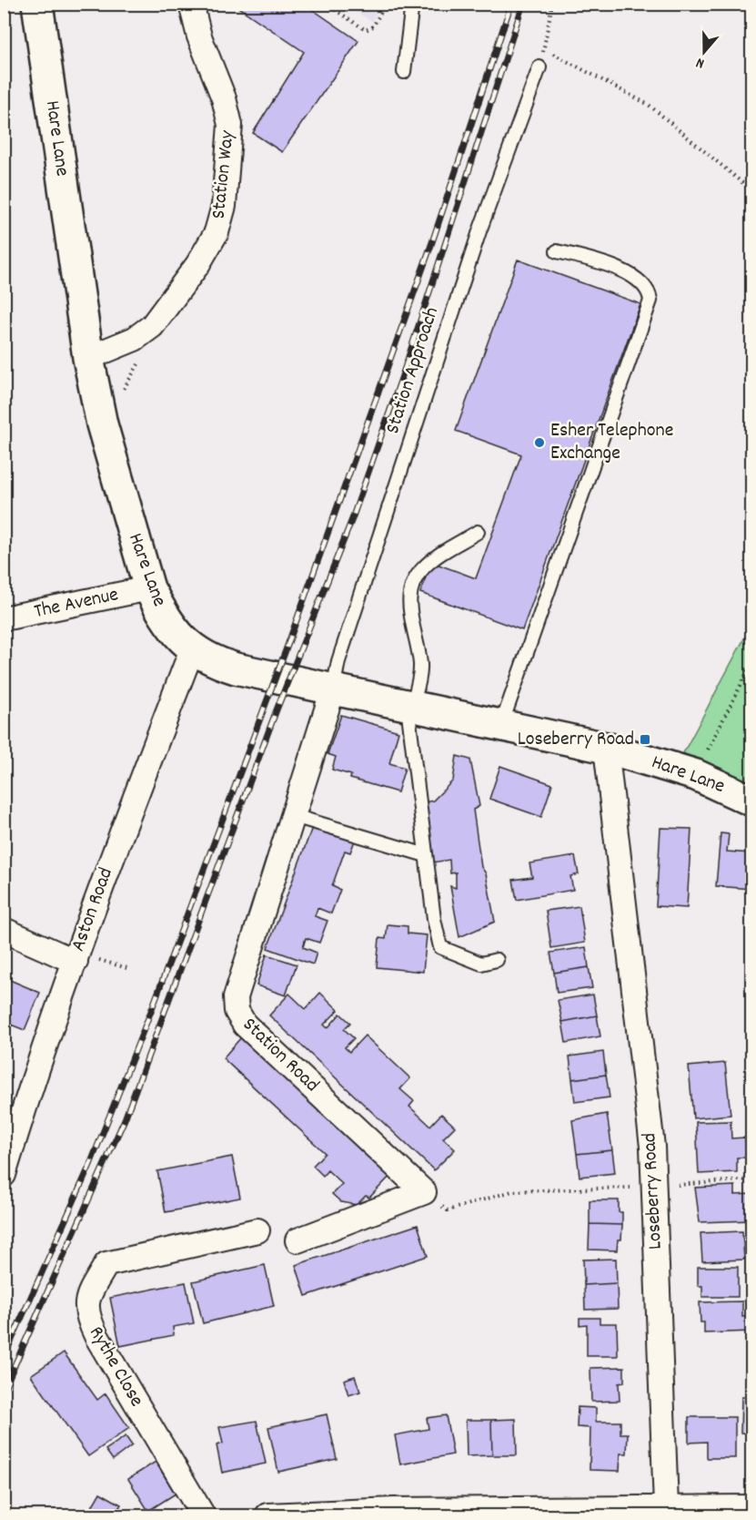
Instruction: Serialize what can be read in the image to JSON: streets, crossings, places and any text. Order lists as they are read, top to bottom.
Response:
{
  "streets": {
    "street": [
      "Hare Lane",
      "Station Way",
      "The Avenue",
      "Aston Road",
      "Station Road",
      "Loseberry Road",
      "Rythe Close"
    ],
    "lane": ["Station Approach"]
  },
  "crossings": [
    ["Hare Lane", "Station Way"],
    ["Hare Lane", "Station Approach"],
    ["Hare Lane", "The Avenue"],
    ["Hare Lane", "Aston Road"],
    ["Hare Lane", "Station Road"],
    ["Hare Lane", "Loseberry Road"],
    ["Station Approach", "Station Road"]
  ],
  "places": {
    "other": ["Esher Telephone Exchange"],
    "transit": ["Loseberry Road"]
  },
  "north": "bottom"
}
